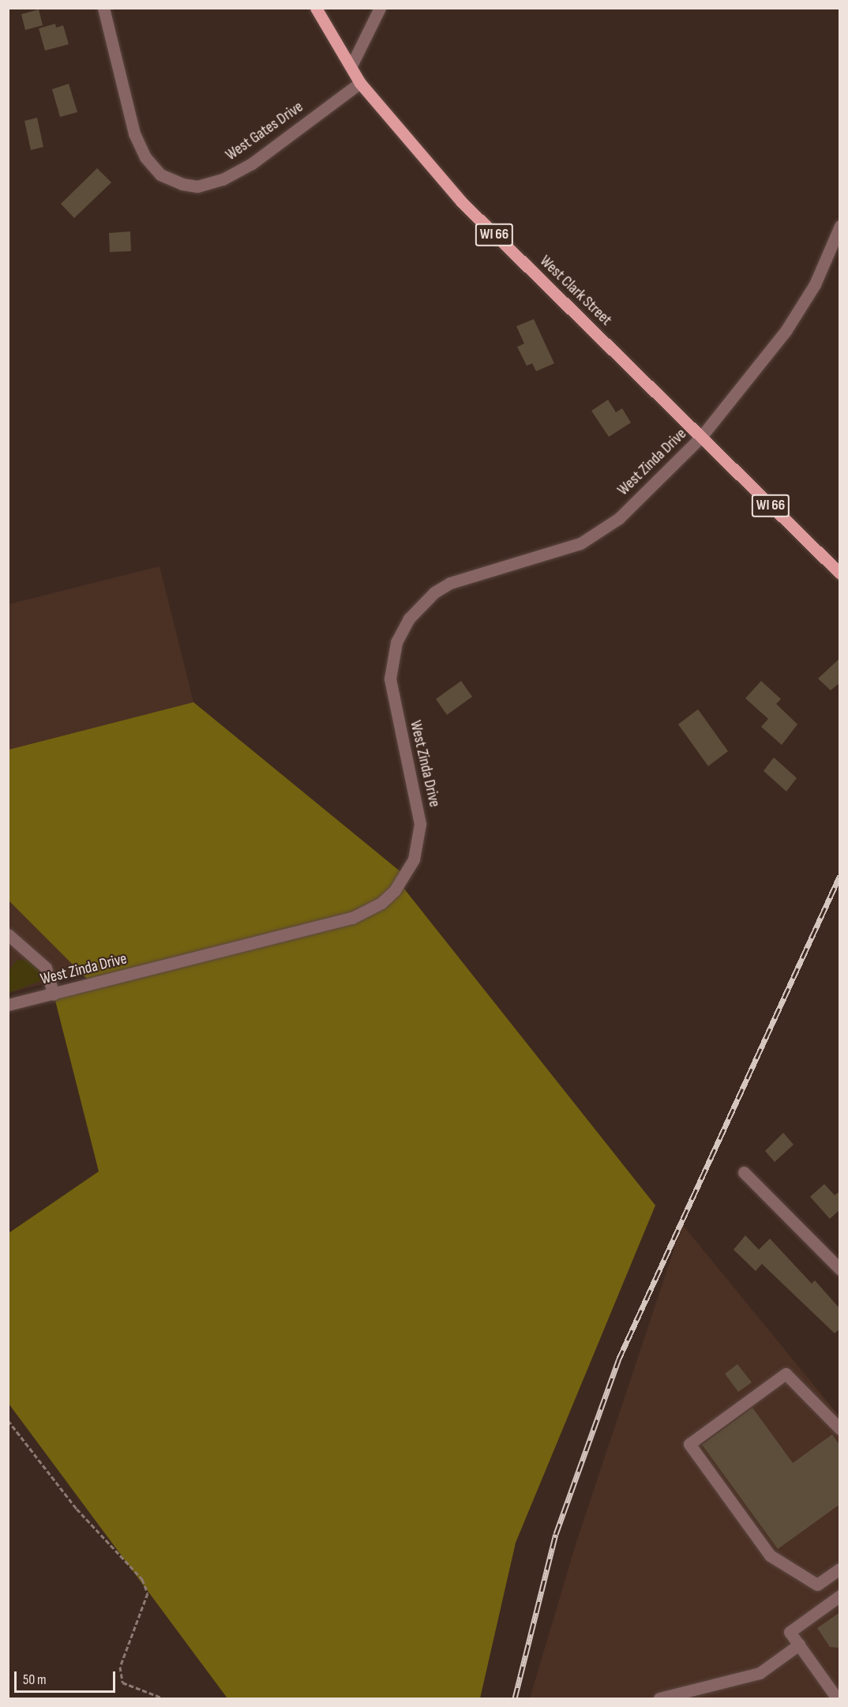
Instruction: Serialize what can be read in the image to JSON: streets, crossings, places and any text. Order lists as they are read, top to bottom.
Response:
{
  "streets": {
    "main road": ["WI 66", "West Clark Street"],
    "street": ["West Gates Drive", "West Zinda Drive"]
  },
  "crossings": [
    ["West Gates Drive", "West Clark Street"],
    ["West Clark Street", "West Zinda Drive"]
  ],
  "scale_bar": "50 m"
}
